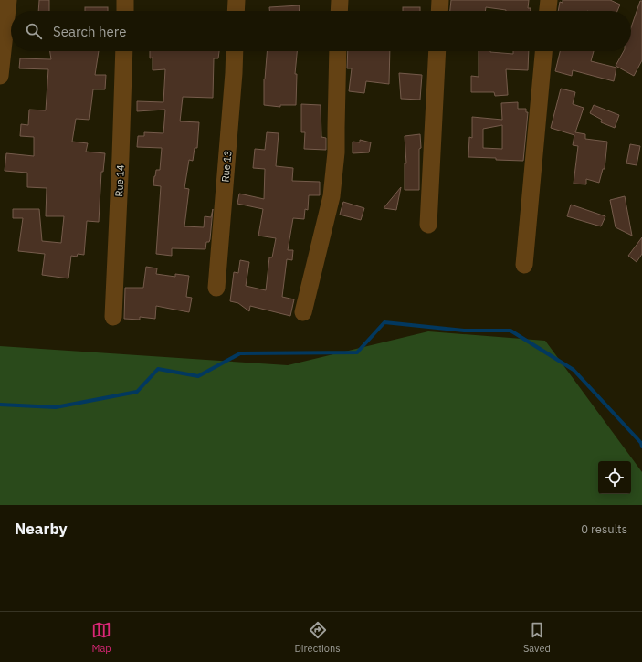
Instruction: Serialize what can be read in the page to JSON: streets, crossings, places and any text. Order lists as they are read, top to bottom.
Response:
{
  "streets": {
    "street": ["Rue 13", "Rue 14"]
  },
  "page": {
    "search": "Search here",
    "heading": ["Nearby", "0 results"],
    "nav": ["Map", "Directions", "Saved"]
  }
}
